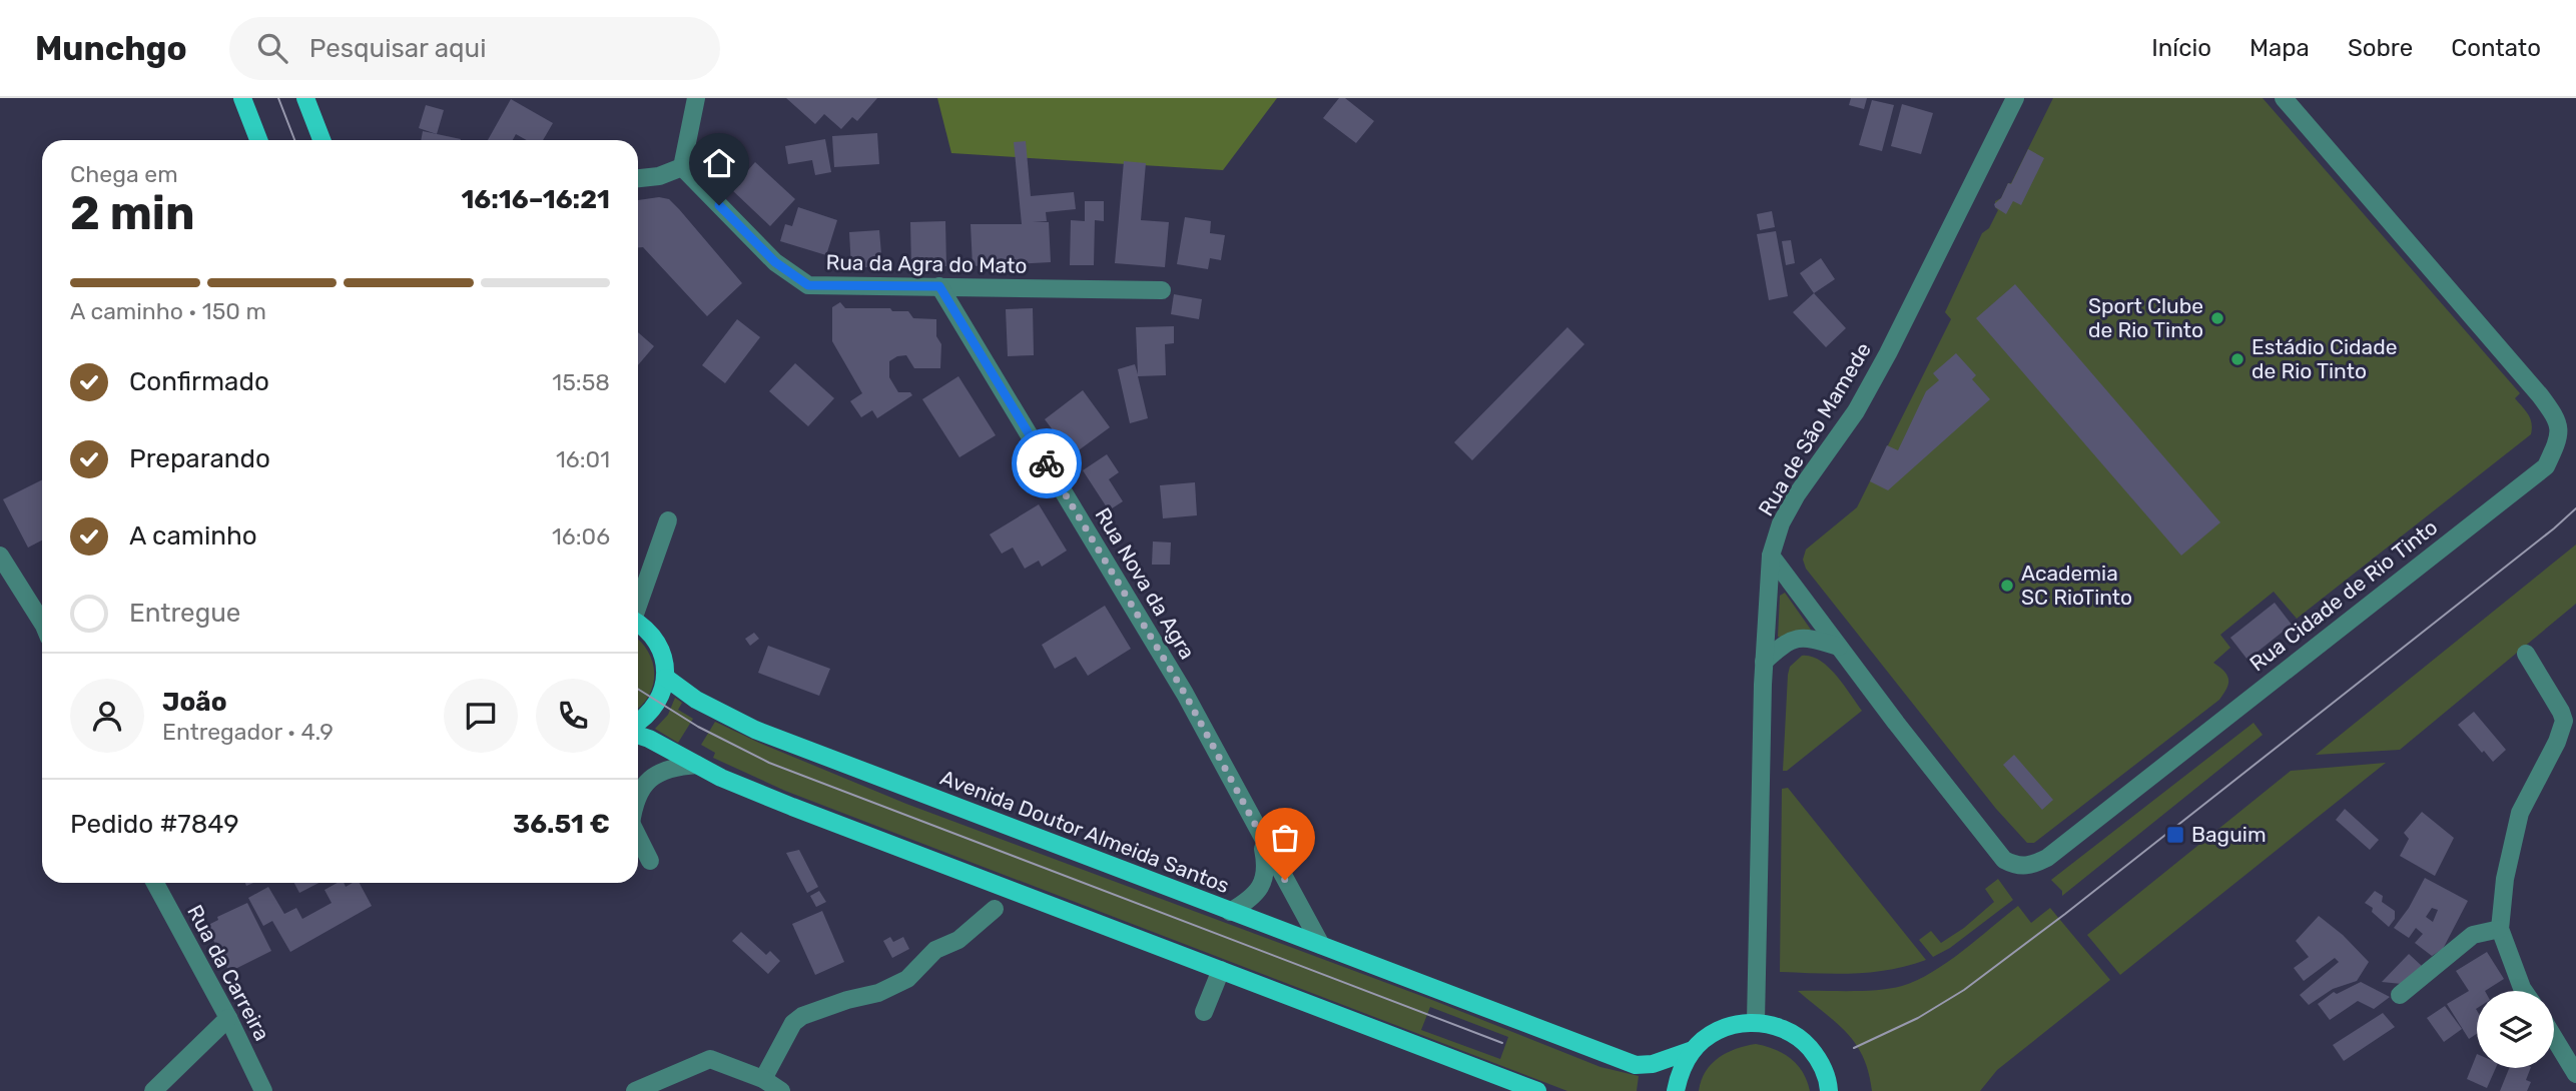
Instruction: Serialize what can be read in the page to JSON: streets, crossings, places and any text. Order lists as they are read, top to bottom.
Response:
{
  "streets": {
    "main road": ["Avenida Doutor Almeida Santos"],
    "street": [
      "Rua da Agra do Mato",
      "Rua de São Mamede",
      "Rua Nova da Agra",
      "Rua Cidade de Rio Tinto",
      "Rua da Carreira"
    ]
  },
  "crossings": [
    ["Rua da Agra do Mato", "Rua Nova da Agra"],
    ["Rua de São Mamede", "Rua Cidade de Rio Tinto"],
    ["Rua Nova da Agra", "Avenida Doutor Almeida Santos"]
  ],
  "places": {
    "other": ["Sport Clube de Rio Tinto", "Estádio Cidade de Rio Tinto", "Academia SC RioTinto"],
    "transit": ["Baguim"]
  },
  "page": {
    "header": "Munchgo",
    "search": "Pesquisar aqui",
    "nav": [
      "Início",
      "Mapa",
      "Sobre",
      "Contato"
    ],
    "heading": ["2 min", "Chega em", "16:16–16:21"],
    "panel": [
      "João",
      "Entregador · 4.9",
      "Pedido #7849",
      "36.51 €"
    ],
    "bar": "A caminho · 150 m",
    "list": [
      ["Confirmado", "15:58"],
      ["Preparando", "16:01"],
      ["A caminho", "16:06"],
      "Entregue"
    ]
  }
}
